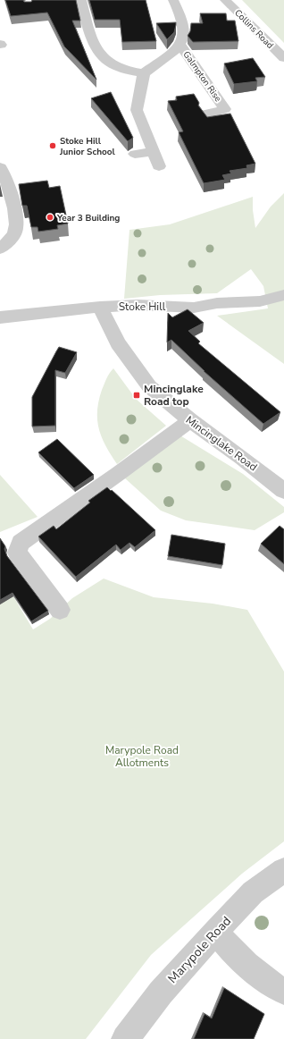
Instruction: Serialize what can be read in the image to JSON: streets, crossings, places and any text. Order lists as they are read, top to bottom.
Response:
{
  "streets": {
    "street": [
      "Collins Road",
      "Galmpton Rise",
      "Stoke Hill",
      "Mincinglake Road",
      "Marypole Road"
    ]
  },
  "crossings": [
    ["Stoke Hill", "Mincinglake Road"]
  ],
  "parks": ["Marypole Road Allotments"],
  "places": {
    "other": ["Stoke Hill Junior School", "Year 3 Building"],
    "transit": ["Mincinglake Road top"]
  }
}
